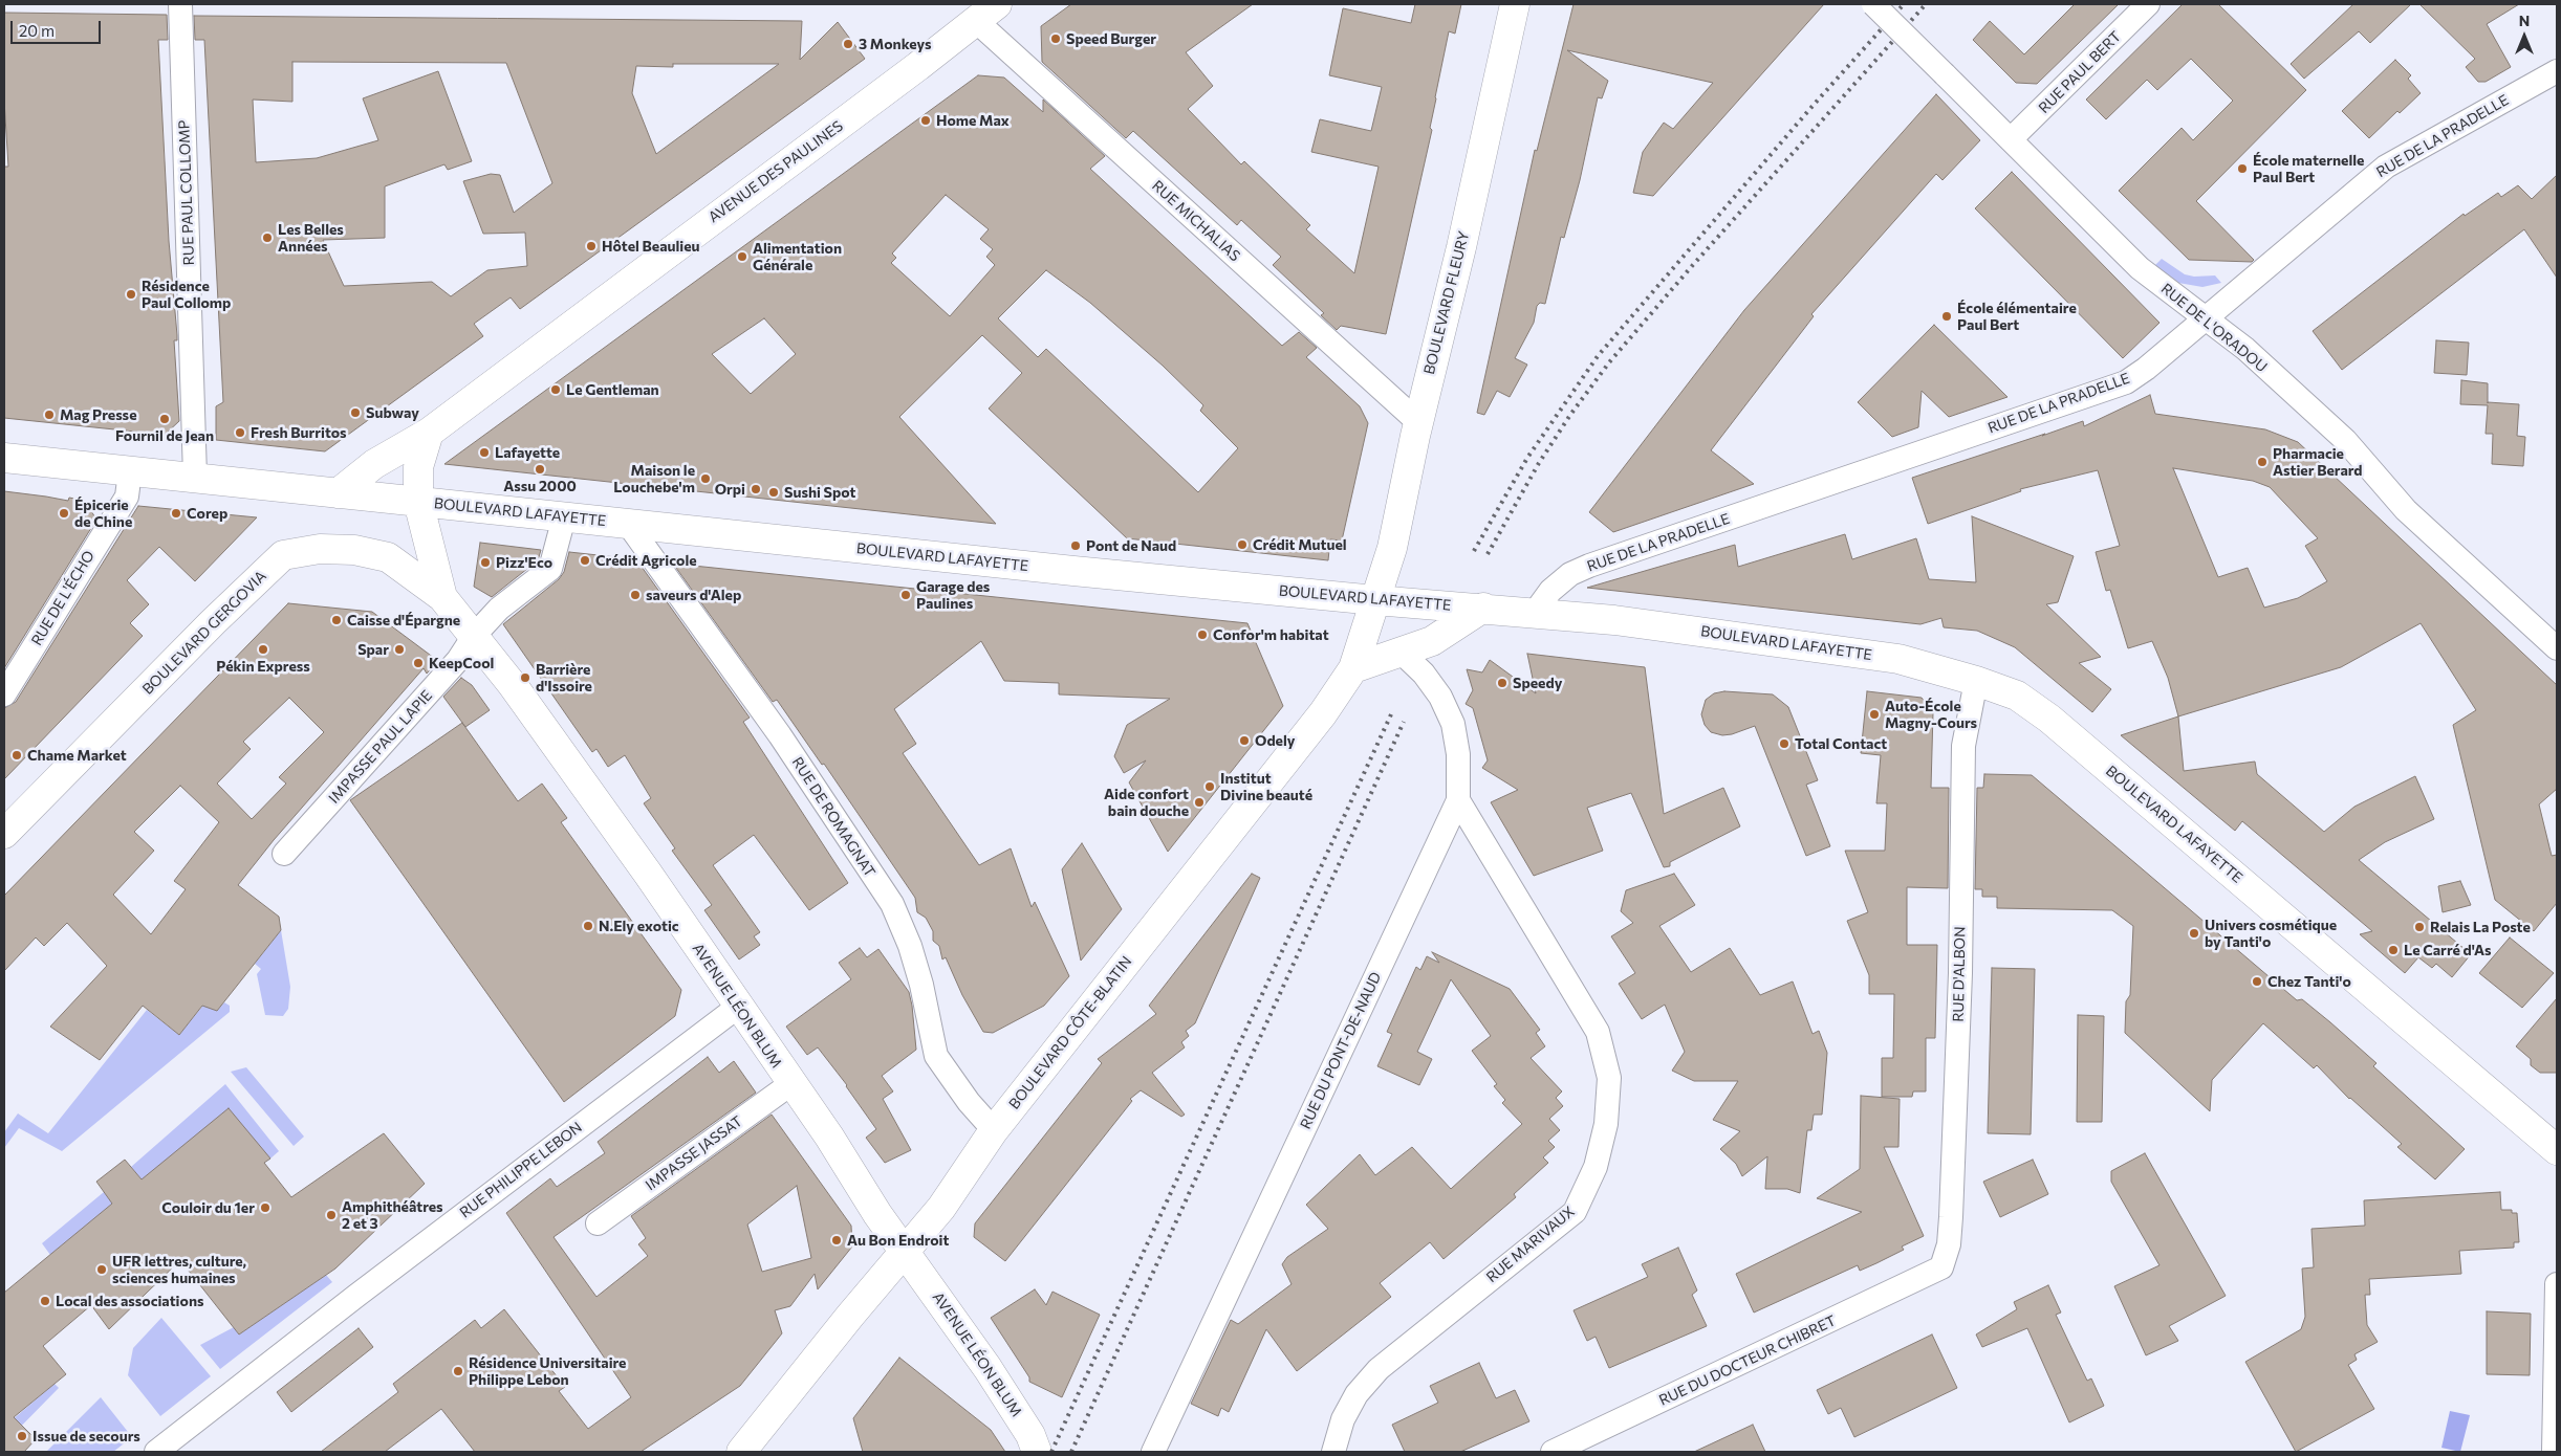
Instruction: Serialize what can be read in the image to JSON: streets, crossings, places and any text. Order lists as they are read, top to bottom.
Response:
{
  "streets": {
    "main road": [
      "AVENUE DES PAULINES",
      "BOULEVARD FLEURY",
      "BOULEVARD LAFAYETTE",
      "BOULEVARD GERGOVIA",
      "AVENUE LÉON BLUM",
      "BOULEVARD CÔTE-BLATIN"
    ],
    "street": [
      "RUE PAUL BERT",
      "RUE DE LA PRADELLE",
      "RUE PAUL COLLOMP",
      "RUE MICHALIAS",
      "RUE DE L'ORADOU",
      "RUE DE L'ÉCHO",
      "IMPASSE PAUL LAPIE",
      "RUE DE ROMAGNAT",
      "RUE D'ALBON",
      "RUE DU PONT-DE-NAUD",
      "IMPASSE JASSAT",
      "RUE PHILIPPE LEBON",
      "RUE MARIVAUX",
      "RUE DU DOCTEUR CHIBRET"
    ]
  },
  "crossings": [
    ["RUE PAUL BERT", "RUE DE L'ORADOU"],
    ["RUE DE LA PRADELLE", "RUE DE L'ORADOU"],
    ["RUE DE LA PRADELLE", "BOULEVARD LAFAYETTE"],
    ["AVENUE DES PAULINES", "RUE MICHALIAS"],
    ["AVENUE DES PAULINES", "BOULEVARD LAFAYETTE"],
    ["RUE PAUL COLLOMP", "BOULEVARD LAFAYETTE"],
    ["RUE MICHALIAS", "BOULEVARD FLEURY"],
    ["BOULEVARD FLEURY", "BOULEVARD LAFAYETTE"],
    ["BOULEVARD FLEURY", "BOULEVARD CÔTE-BLATIN"],
    ["BOULEVARD LAFAYETTE", "RUE DE L'ÉCHO"],
    ["BOULEVARD LAFAYETTE", "IMPASSE PAUL LAPIE"],
    ["BOULEVARD LAFAYETTE", "RUE DE ROMAGNAT"],
    ["BOULEVARD LAFAYETTE", "RUE D'ALBON"],
    ["BOULEVARD LAFAYETTE", "AVENUE LÉON BLUM"],
    ["BOULEVARD LAFAYETTE", "BOULEVARD CÔTE-BLATIN"],
    ["BOULEVARD GERGOVIA", "AVENUE LÉON BLUM"],
    ["IMPASSE PAUL LAPIE", "AVENUE LÉON BLUM"],
    ["RUE DE ROMAGNAT", "BOULEVARD CÔTE-BLATIN"],
    ["RUE D'ALBON", "RUE DU DOCTEUR CHIBRET"],
    ["AVENUE LÉON BLUM", "BOULEVARD CÔTE-BLATIN"],
    ["AVENUE LÉON BLUM", "IMPASSE JASSAT"],
    ["AVENUE LÉON BLUM", "RUE PHILIPPE LEBON"],
    ["RUE DU PONT-DE-NAUD", "RUE MARIVAUX"]
  ],
  "places": [
    "Speed Burger",
    "3 Monkeys",
    "Home Max",
    "École maternelle Paul Bert",
    "Les Belles Années",
    "Hôtel Beaulieu",
    "Alimentation Générale",
    "Résidence Paul Collomp",
    "École élémentaire Paul Bert",
    "Le Gentleman",
    "Subway",
    "Mag Presse",
    "Fournil de Jean",
    "Fresh Burritos",
    "Lafayette",
    "Pharmacie Astier Berard",
    "Assu 2000",
    "Maison le Louchebe'm",
    "Orpi",
    "Sushi Spot",
    "Épicerie de Chine",
    "Corep",
    "Crédit Mutuel",
    "Pont de Naud",
    "Crédit Agricole",
    "Pizz'Eco",
    "saveurs d'Alep",
    "Garage des Paulines",
    "Caisse d'Épargne",
    "Confor'm habitat",
    "Pékin Express",
    "Spar",
    "KeepCool",
    "Barrière d'Issoire",
    "Speedy",
    "Auto-École Magny-Cours",
    "Odely",
    "Total Contact",
    "Chame Market",
    "Institut Divine beauté",
    "Aide confort bain douche",
    "N.Ely exotic",
    "Relais La Poste",
    "Univers cosmétique by Tanti'o",
    "Le Carré d'As",
    "Chez Tanti'o",
    "Couloir du 1er",
    "Amphithéâtres 2 et 3",
    "Au Bon Endroit",
    "UFR lettres, culture, sciences humaines",
    "Local des associations",
    "Résidence Universitaire Philippe Lebon",
    "Issue de secours"
  ],
  "scale_bar": "20 m",
  "north": "top"
}
